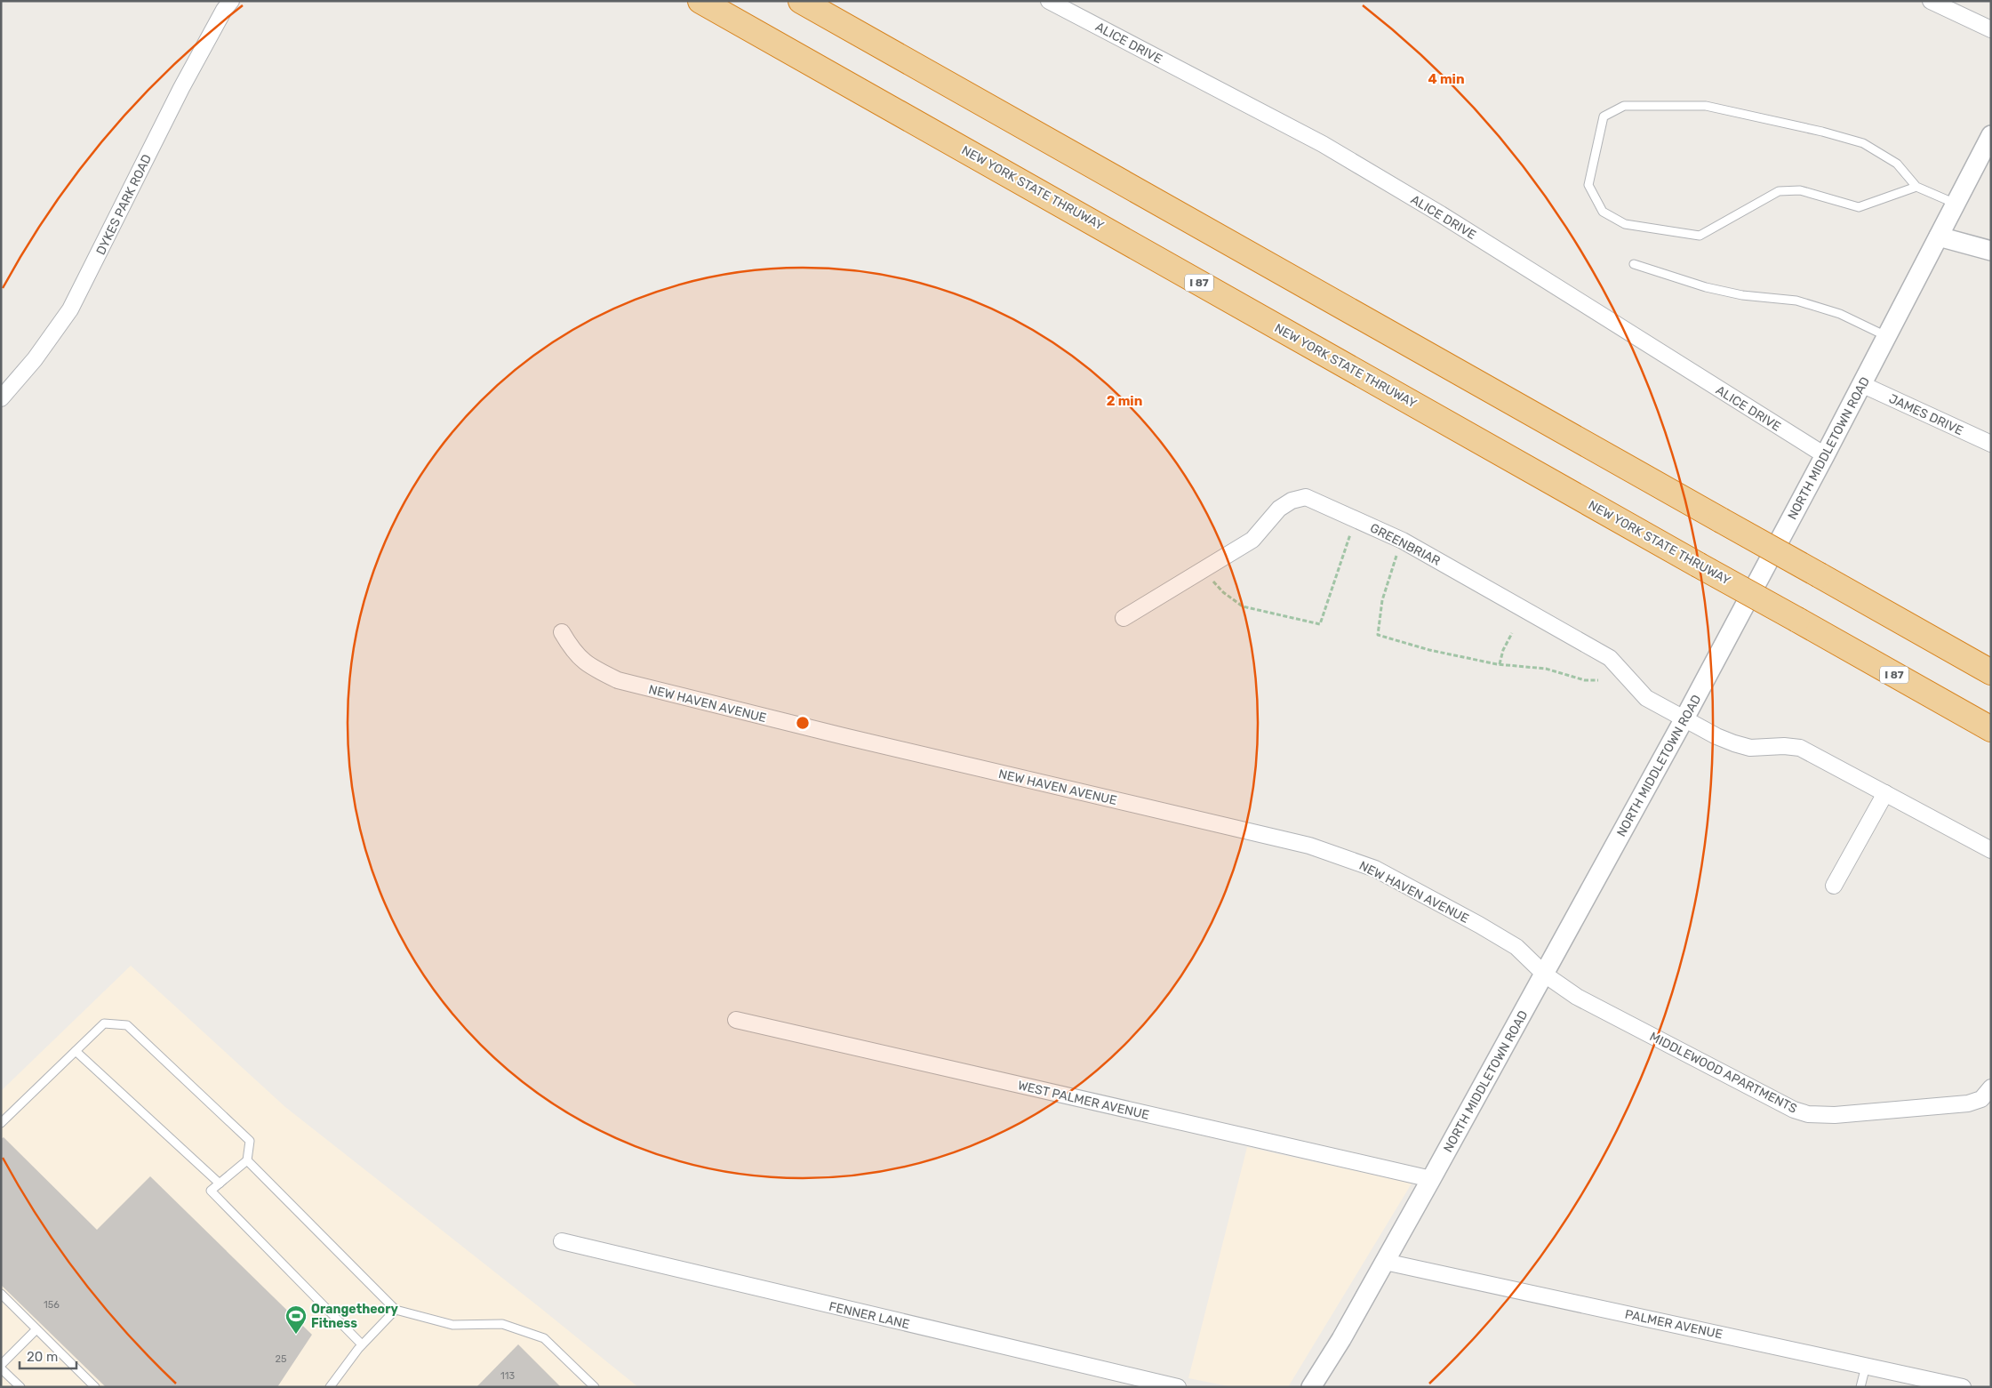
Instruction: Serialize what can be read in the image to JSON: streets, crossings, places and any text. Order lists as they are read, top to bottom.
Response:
{
  "streets": {
    "highway": ["NEW YORK STATE THRUWAY", "I 87"],
    "street": [
      "ALICE DRIVE",
      "DYKES PARK ROAD",
      "JAMES DRIVE",
      "NORTH MIDDLETOWN ROAD",
      "GREENBRIAR",
      "NEW HAVEN AVENUE",
      "MIDDLEWOOD APARTMENTS",
      "WEST PALMER AVENUE",
      "FENNER LANE",
      "PALMER AVENUE"
    ]
  },
  "crossings": [
    ["ALICE DRIVE", "NORTH MIDDLETOWN ROAD"],
    ["JAMES DRIVE", "NORTH MIDDLETOWN ROAD"],
    ["NORTH MIDDLETOWN ROAD", "GREENBRIAR"],
    ["NORTH MIDDLETOWN ROAD", "NEW HAVEN AVENUE"],
    ["NORTH MIDDLETOWN ROAD", "MIDDLEWOOD APARTMENTS"],
    ["NORTH MIDDLETOWN ROAD", "WEST PALMER AVENUE"],
    ["NORTH MIDDLETOWN ROAD", "PALMER AVENUE"],
    ["NEW HAVEN AVENUE", "MIDDLEWOOD APARTMENTS"]
  ],
  "places": {
    "sports": ["Orangetheory Fitness"]
  },
  "house_numbers": ["156", "25", "113"],
  "scale_bar": "20 m",
  "rings": ["4 min", "2 min"]
}
